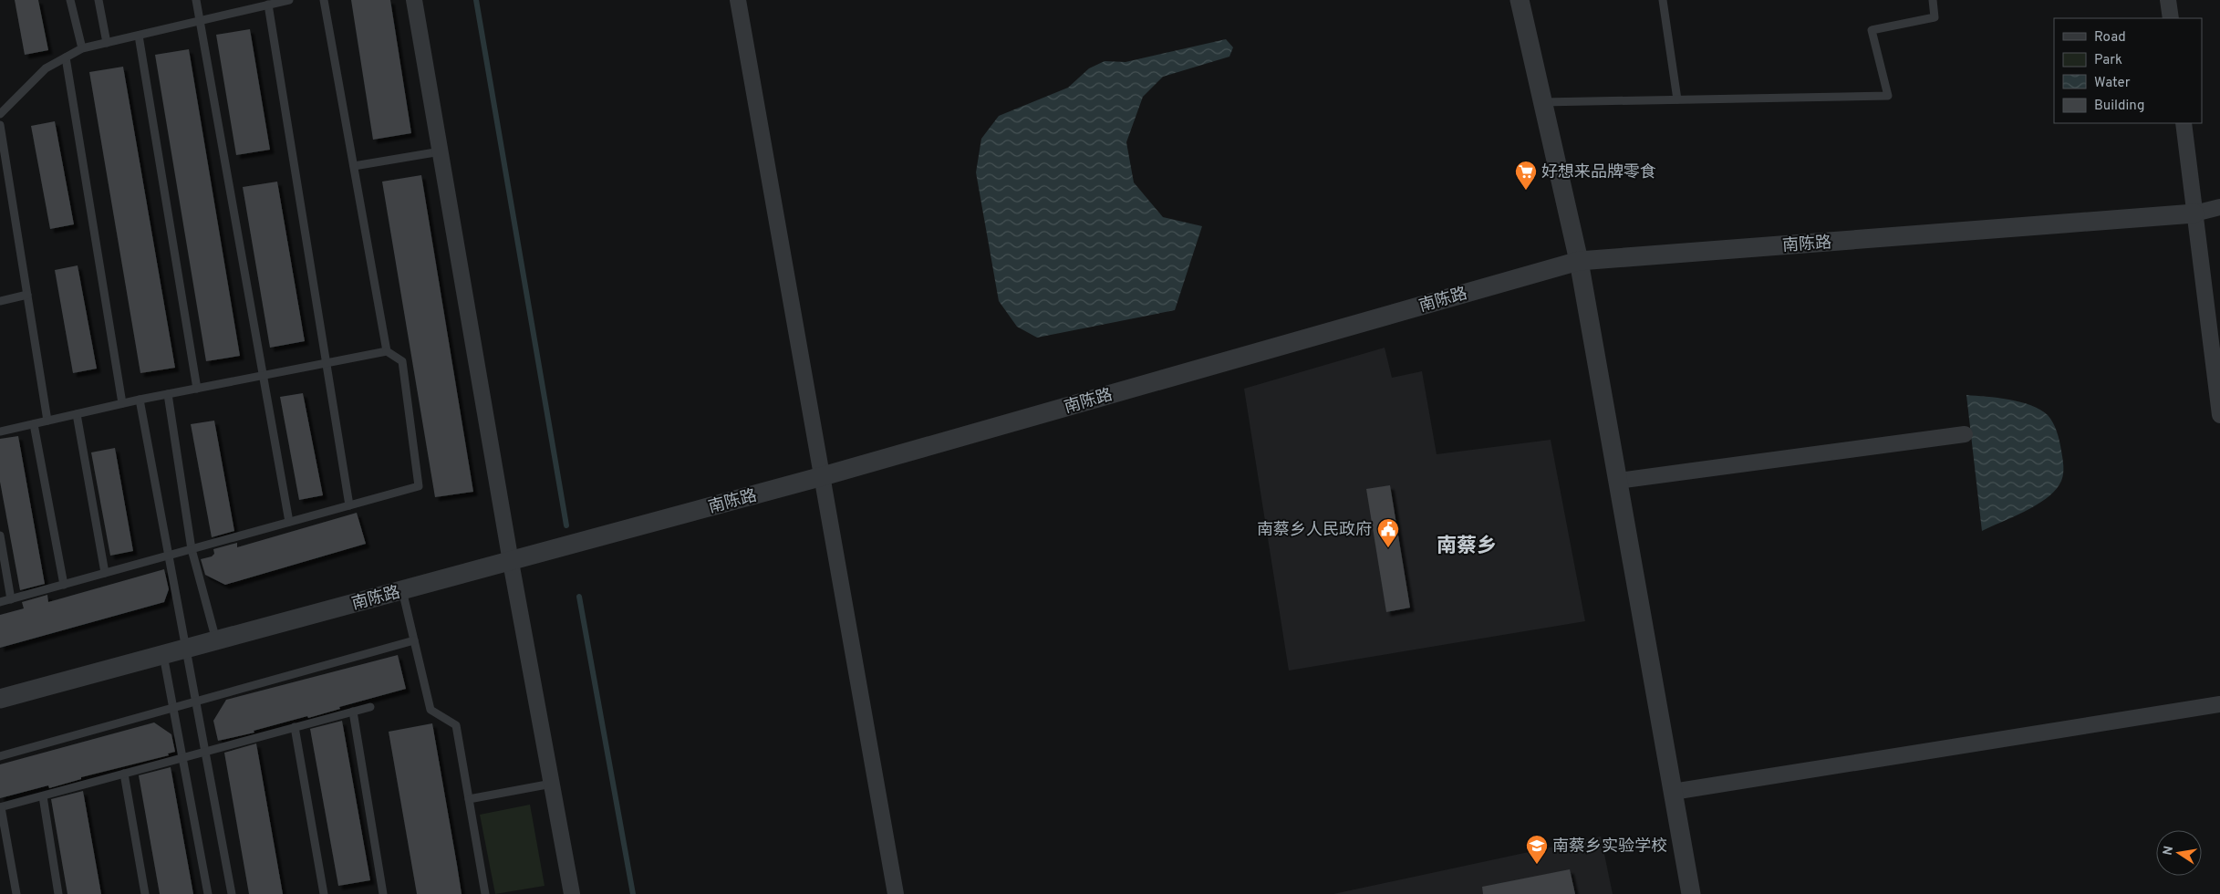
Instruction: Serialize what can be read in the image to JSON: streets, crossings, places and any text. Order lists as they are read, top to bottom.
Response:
{
  "streets": {
    "street": ["南陈路"]
  },
  "districts": ["南蔡乡"],
  "places": {
    "supermarket": ["好想来品牌零食"],
    "public building": ["南蔡乡人民政府"],
    "school or university": ["南蔡乡实验学校"]
  },
  "legend": [
    "Road",
    "Park",
    "Water",
    "Building"
  ],
  "north": "left"
}
